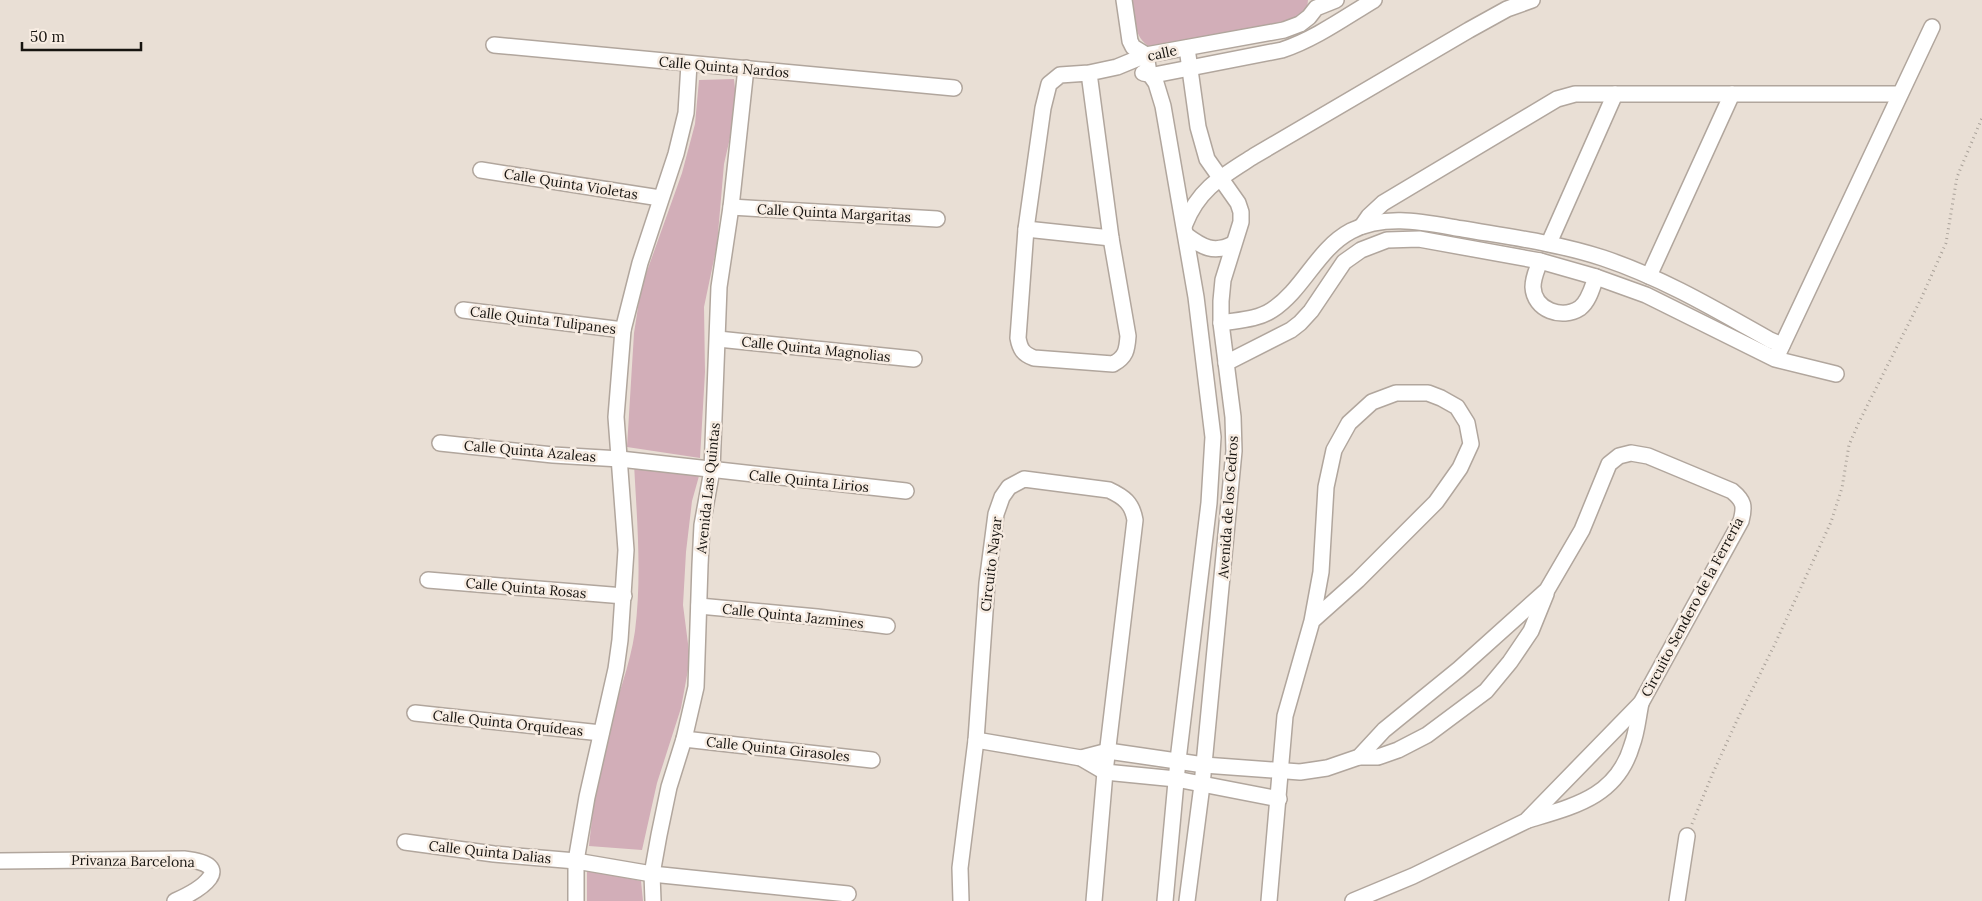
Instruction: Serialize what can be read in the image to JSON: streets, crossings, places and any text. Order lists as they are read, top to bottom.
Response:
{
  "streets": {
    "street": [
      "calle",
      "Calle Quinta Nardos",
      "Calle Quinta Violetas",
      "Calle Quinta Margaritas",
      "Calle Quinta Tulipanes",
      "Calle Quinta Magnolias",
      "Calle Quinta Azaleas",
      "Calle Quinta Lirios",
      "Avenida Las Quintas",
      "Avenida de los Cedros",
      "Circuito Nayar",
      "Calle Quinta Rosas",
      "Circuito Sendero de la Ferrería",
      "Calle Quinta Jazmines",
      "Calle Quinta Orquídeas",
      "Calle Quinta Girasoles",
      "Calle Quinta Dalias",
      "Privanza Barcelona"
    ]
  },
  "crossings": [
    ["calle", "Avenida de los Cedros"],
    ["Calle Quinta Nardos", "Avenida Las Quintas"],
    ["Calle Quinta Margaritas", "Avenida Las Quintas"],
    ["Calle Quinta Magnolias", "Avenida Las Quintas"],
    ["Calle Quinta Azaleas", "Calle Quinta Lirios"],
    ["Calle Quinta Azaleas", "Avenida Las Quintas"],
    ["Calle Quinta Lirios", "Avenida Las Quintas"],
    ["Avenida Las Quintas", "Calle Quinta Jazmines"],
    ["Avenida Las Quintas", "Calle Quinta Girasoles"],
    ["Avenida Las Quintas", "Calle Quinta Dalias"],
    ["Avenida de los Cedros", "Circuito Sendero de la Ferrería"],
    ["Circuito Nayar", "Circuito Sendero de la Ferrería"]
  ],
  "scale_bar": "50 m"
}
